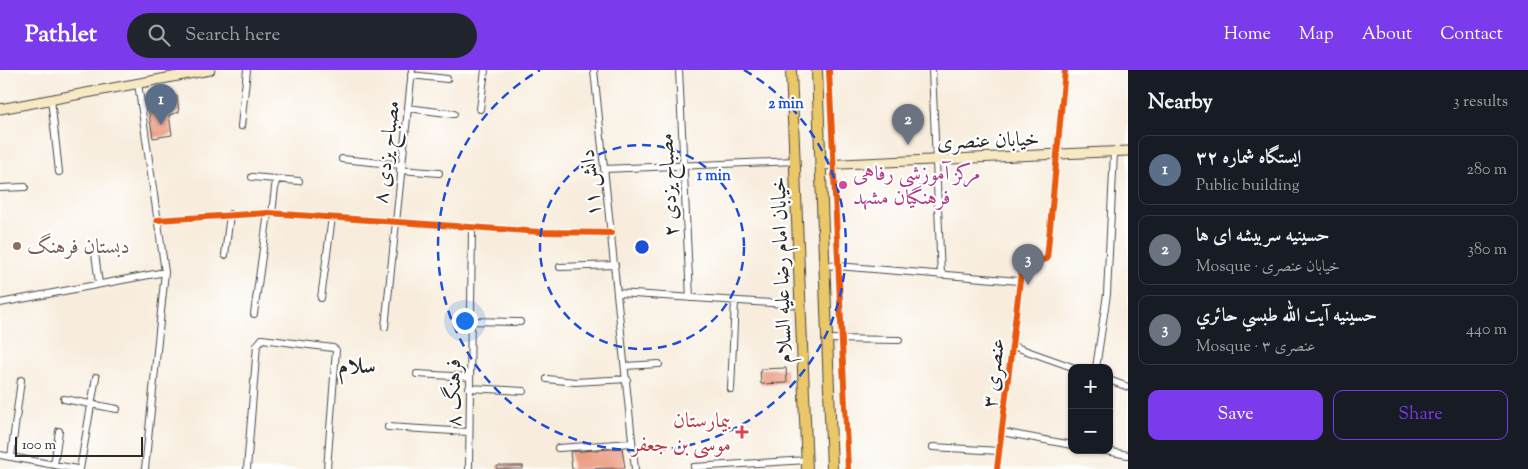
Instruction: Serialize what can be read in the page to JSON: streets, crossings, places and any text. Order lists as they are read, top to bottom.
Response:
{
  "streets": {
    "main road": ["خیابان امام رضا علیه السلام"],
    "street": [
      "خیابان عنصری",
      "مصباح یزدی ۸",
      "دانش ۱۱",
      "مصباح یزدی ۲",
      "عنصری ۳",
      "فرهنگ ۸"
    ]
  },
  "crossings": [
    ["خیابان عنصری", "خیابان امام رضا علیه السلام"]
  ],
  "districts": ["سلام"],
  "places": {
    "other": ["مرکز آموزشی رفاهی فرهنگیان مشهد", "دبستان فرهنگ"],
    "health": ["بیمارستان موسی بن جعفر"]
  },
  "scale_bar": "100 m",
  "page": {
    "header": "Pathlet",
    "search": "Search here",
    "nav": [
      "Home",
      "Map",
      "About",
      "Contact"
    ],
    "heading": ["Nearby", "3 results"],
    "pins": ["1", "2", "3"],
    "list": [
      {
        "mark": "1",
        "name": "ایستگاه شماره ۳۲",
        "note": "Public building",
        "value": "280 m"
      },
      {
        "mark": "2",
        "name": "حسینیه سربیشه ای ها",
        "note": "Mosque · خیابان عنصری",
        "value": "380 m"
      },
      {
        "mark": "3",
        "name": "حسينيه آيت الله طبسي حائري",
        "note": "Mosque · عنصری ۳",
        "value": "440 m"
      }
    ],
    "map_buttons": ["+", "−"],
    "buttons": ["Save", "Share"],
    "scale": "100 m"
  },
  "rings": ["2 min", "1 min"]
}
